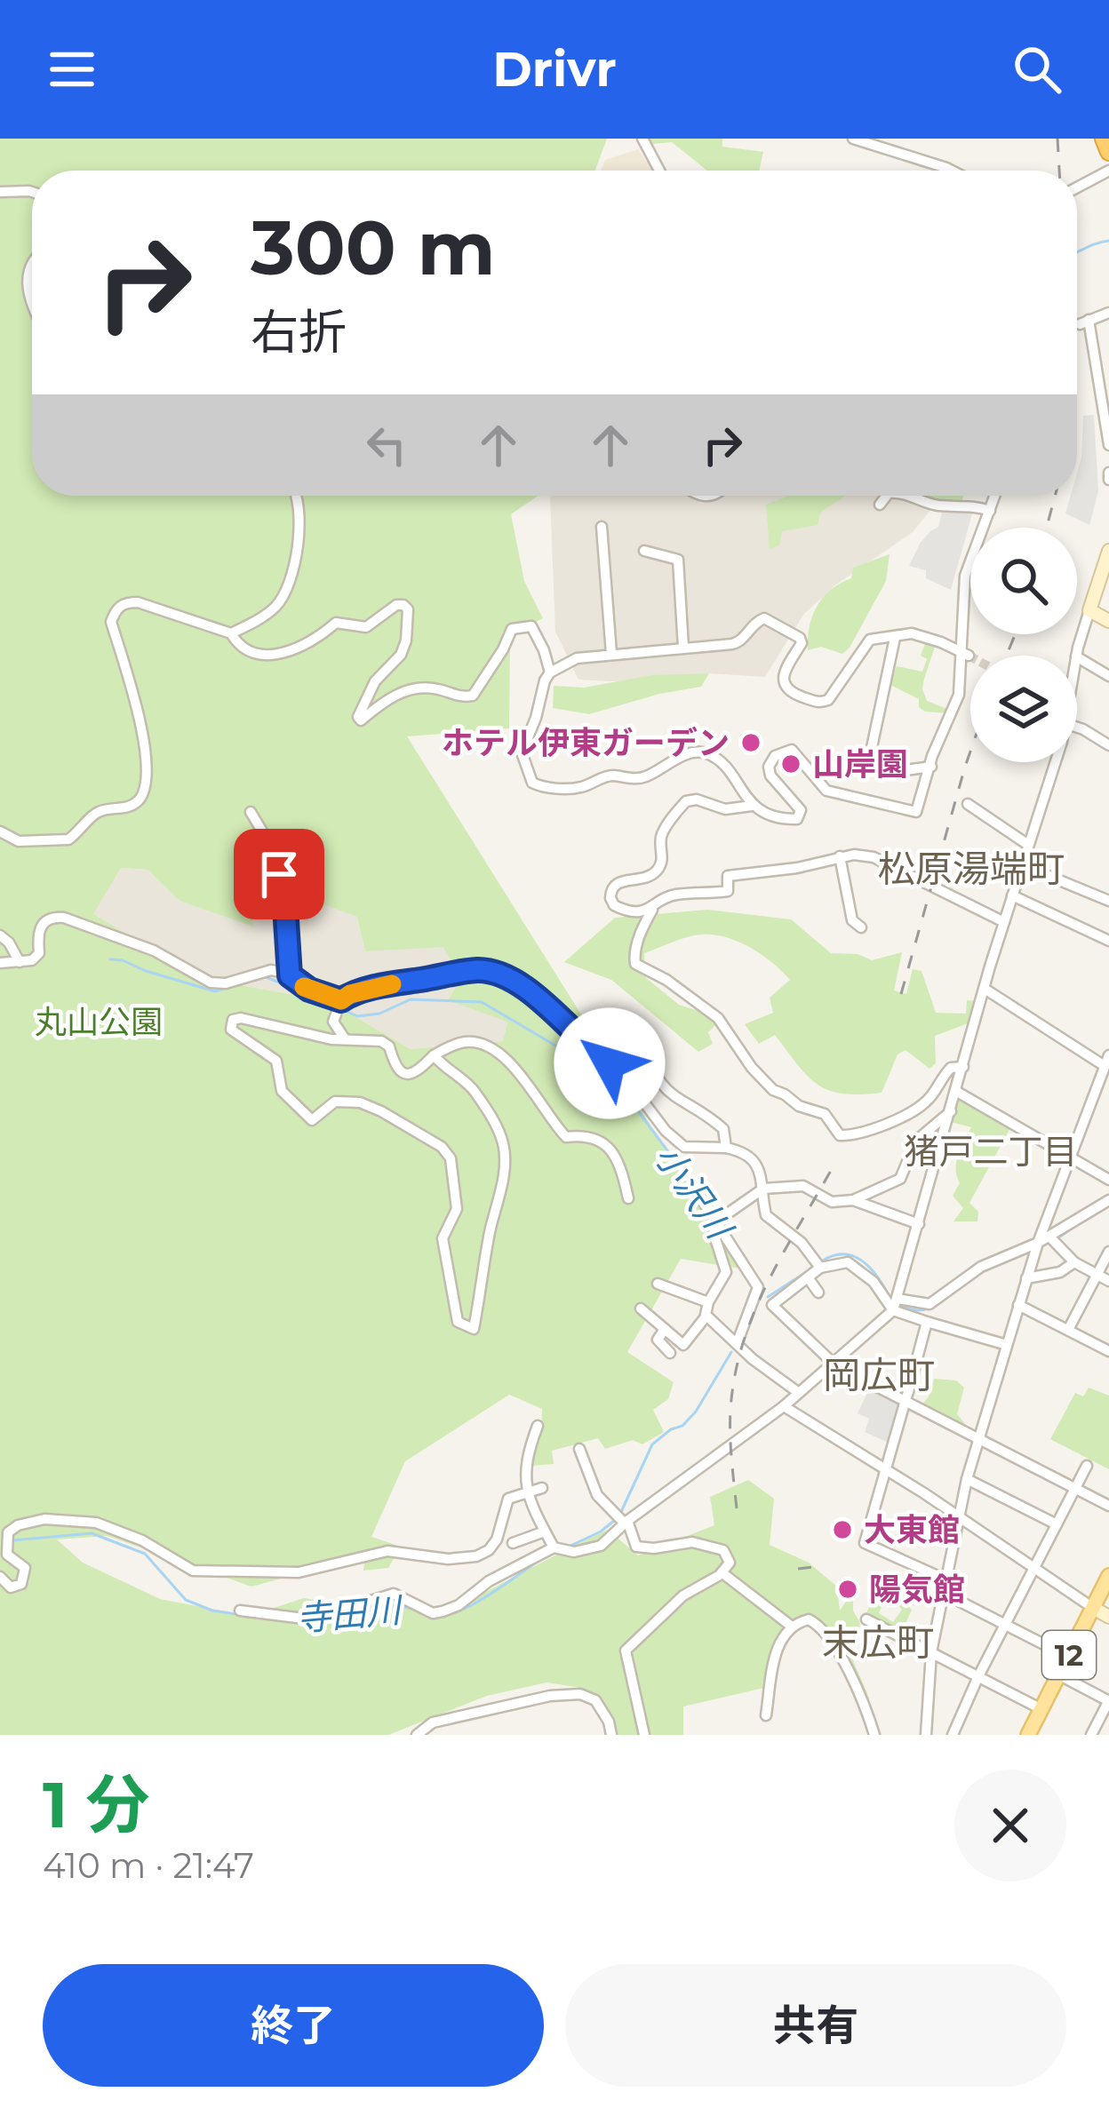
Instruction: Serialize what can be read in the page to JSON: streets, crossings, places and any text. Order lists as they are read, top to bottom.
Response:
{
  "streets": {
    "main road": ["12"]
  },
  "districts": [
    "松原湯端町",
    "猪戸二丁目",
    "岡広町",
    "末広町"
  ],
  "water": ["小沢川", "寺田川"],
  "parks": ["丸山公園"],
  "places": [
    "ホテル伊東ガーデン",
    "山岸園",
    "大東館",
    "陽気館"
  ],
  "page": {
    "header": "Drivr",
    "turn": ["300 m", "右折"],
    "heading": ["1 分", "410 m · 21:47"],
    "buttons": ["終了", "共有"]
  }
}
